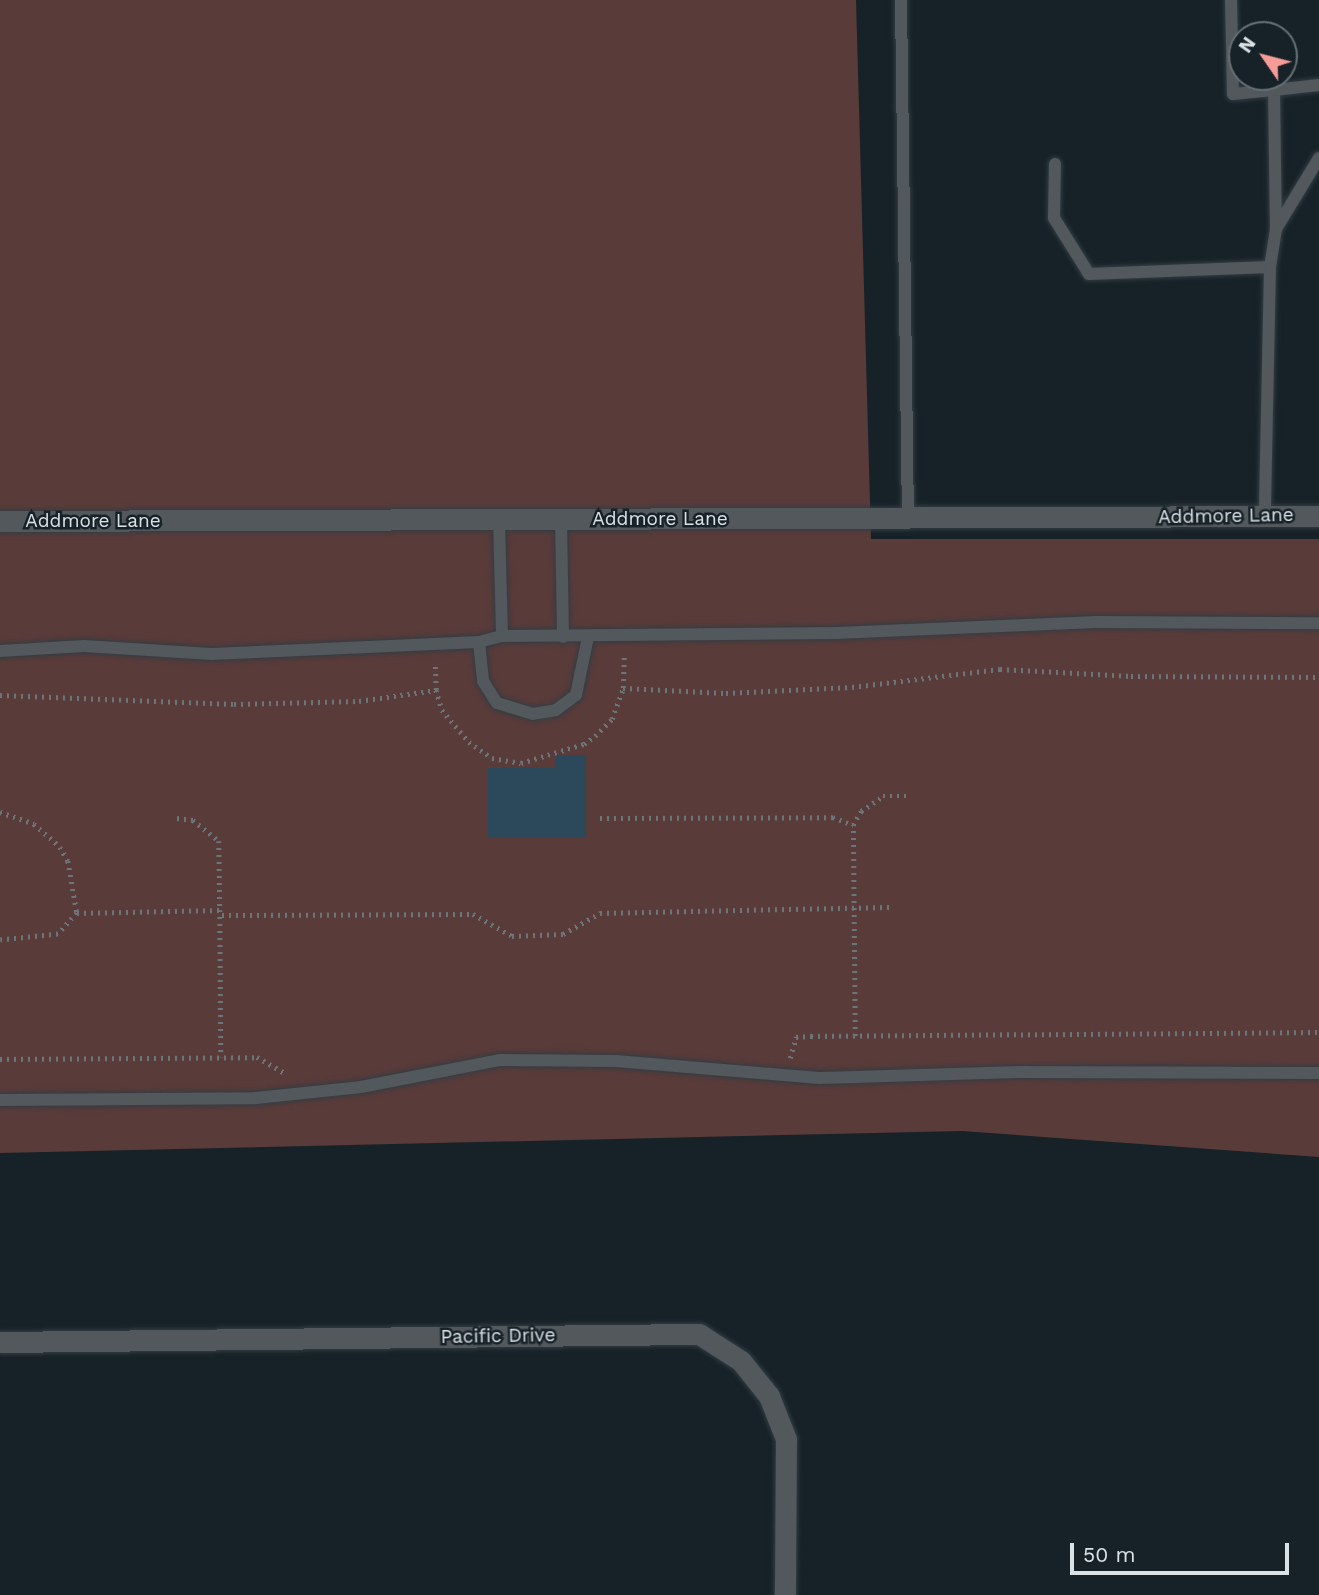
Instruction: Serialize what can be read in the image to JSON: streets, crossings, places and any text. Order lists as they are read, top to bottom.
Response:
{
  "streets": {
    "street": ["Addmore Lane", "Pacific Drive"]
  },
  "scale_bar": "50 m",
  "north": "top left"
}
